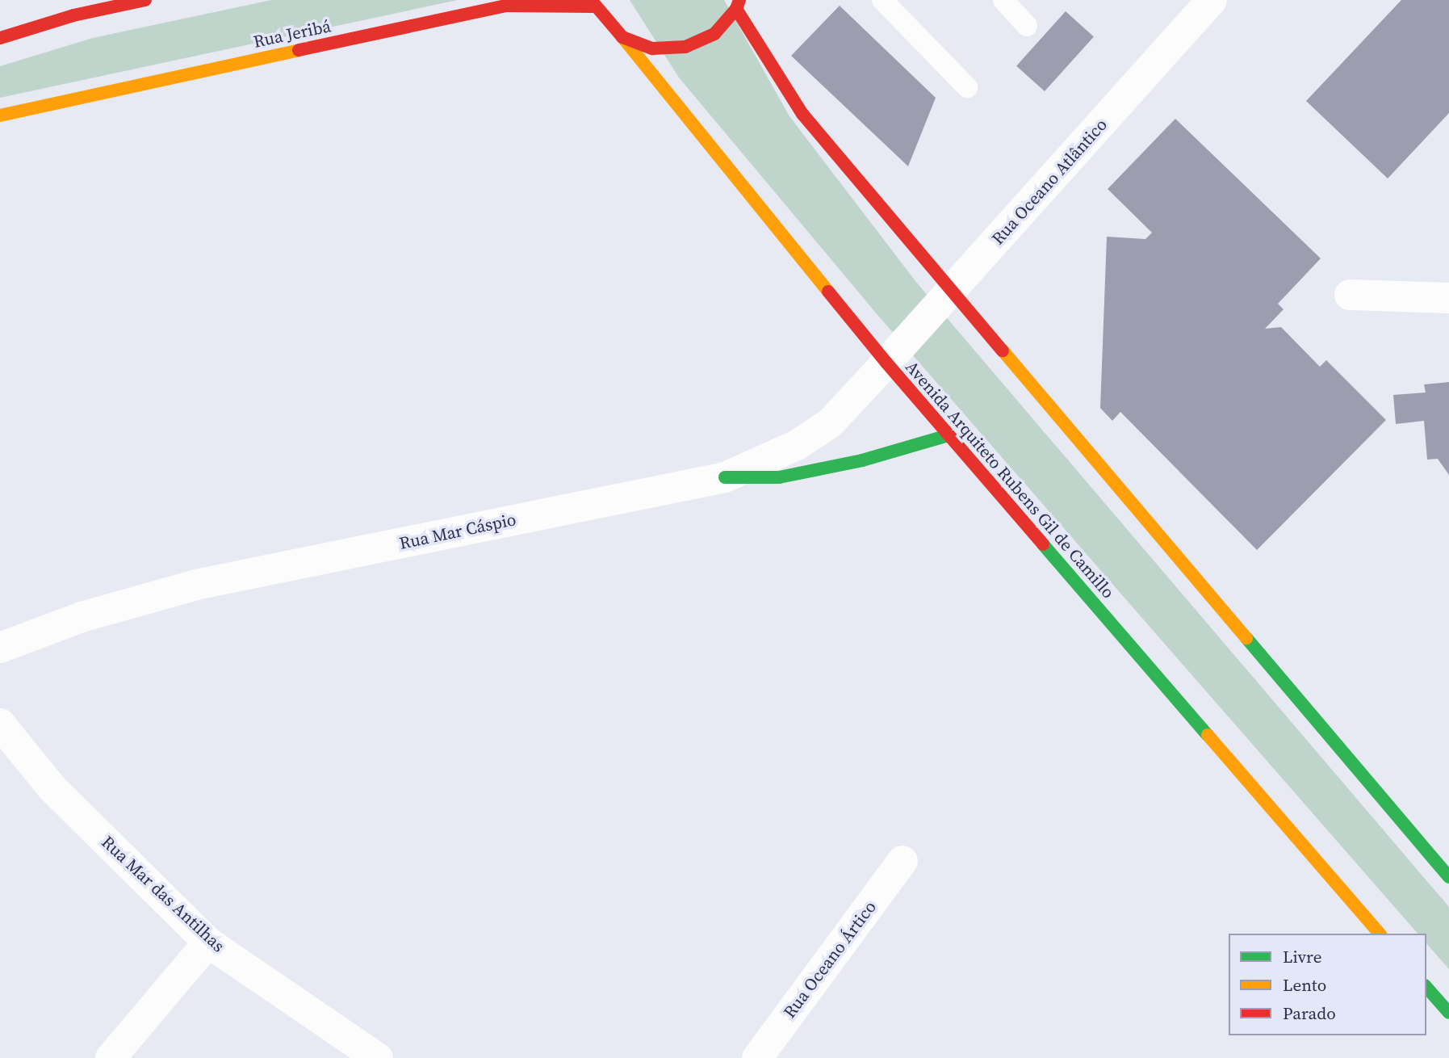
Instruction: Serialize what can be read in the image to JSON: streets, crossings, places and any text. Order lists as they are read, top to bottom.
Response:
{
  "streets": {
    "main road": ["Rua Jeribá", "Avenida Arquiteto Rubens Gil de Camillo"],
    "street": [
      "Rua Oceano Atlântico",
      "Rua Mar Cáspio",
      "Rua Mar das Antilhas",
      "Rua Oceano Ártico"
    ]
  },
  "crossings": [
    ["Rua Jeribá", "Avenida Arquiteto Rubens Gil de Camillo"],
    ["Rua Oceano Atlântico", "Avenida Arquiteto Rubens Gil de Camillo"],
    ["Rua Oceano Atlântico", "Rua Mar Cáspio"],
    ["Avenida Arquiteto Rubens Gil de Camillo", "Rua Mar Cáspio"]
  ],
  "legend": ["Livre", "Lento", "Parado"]
}
